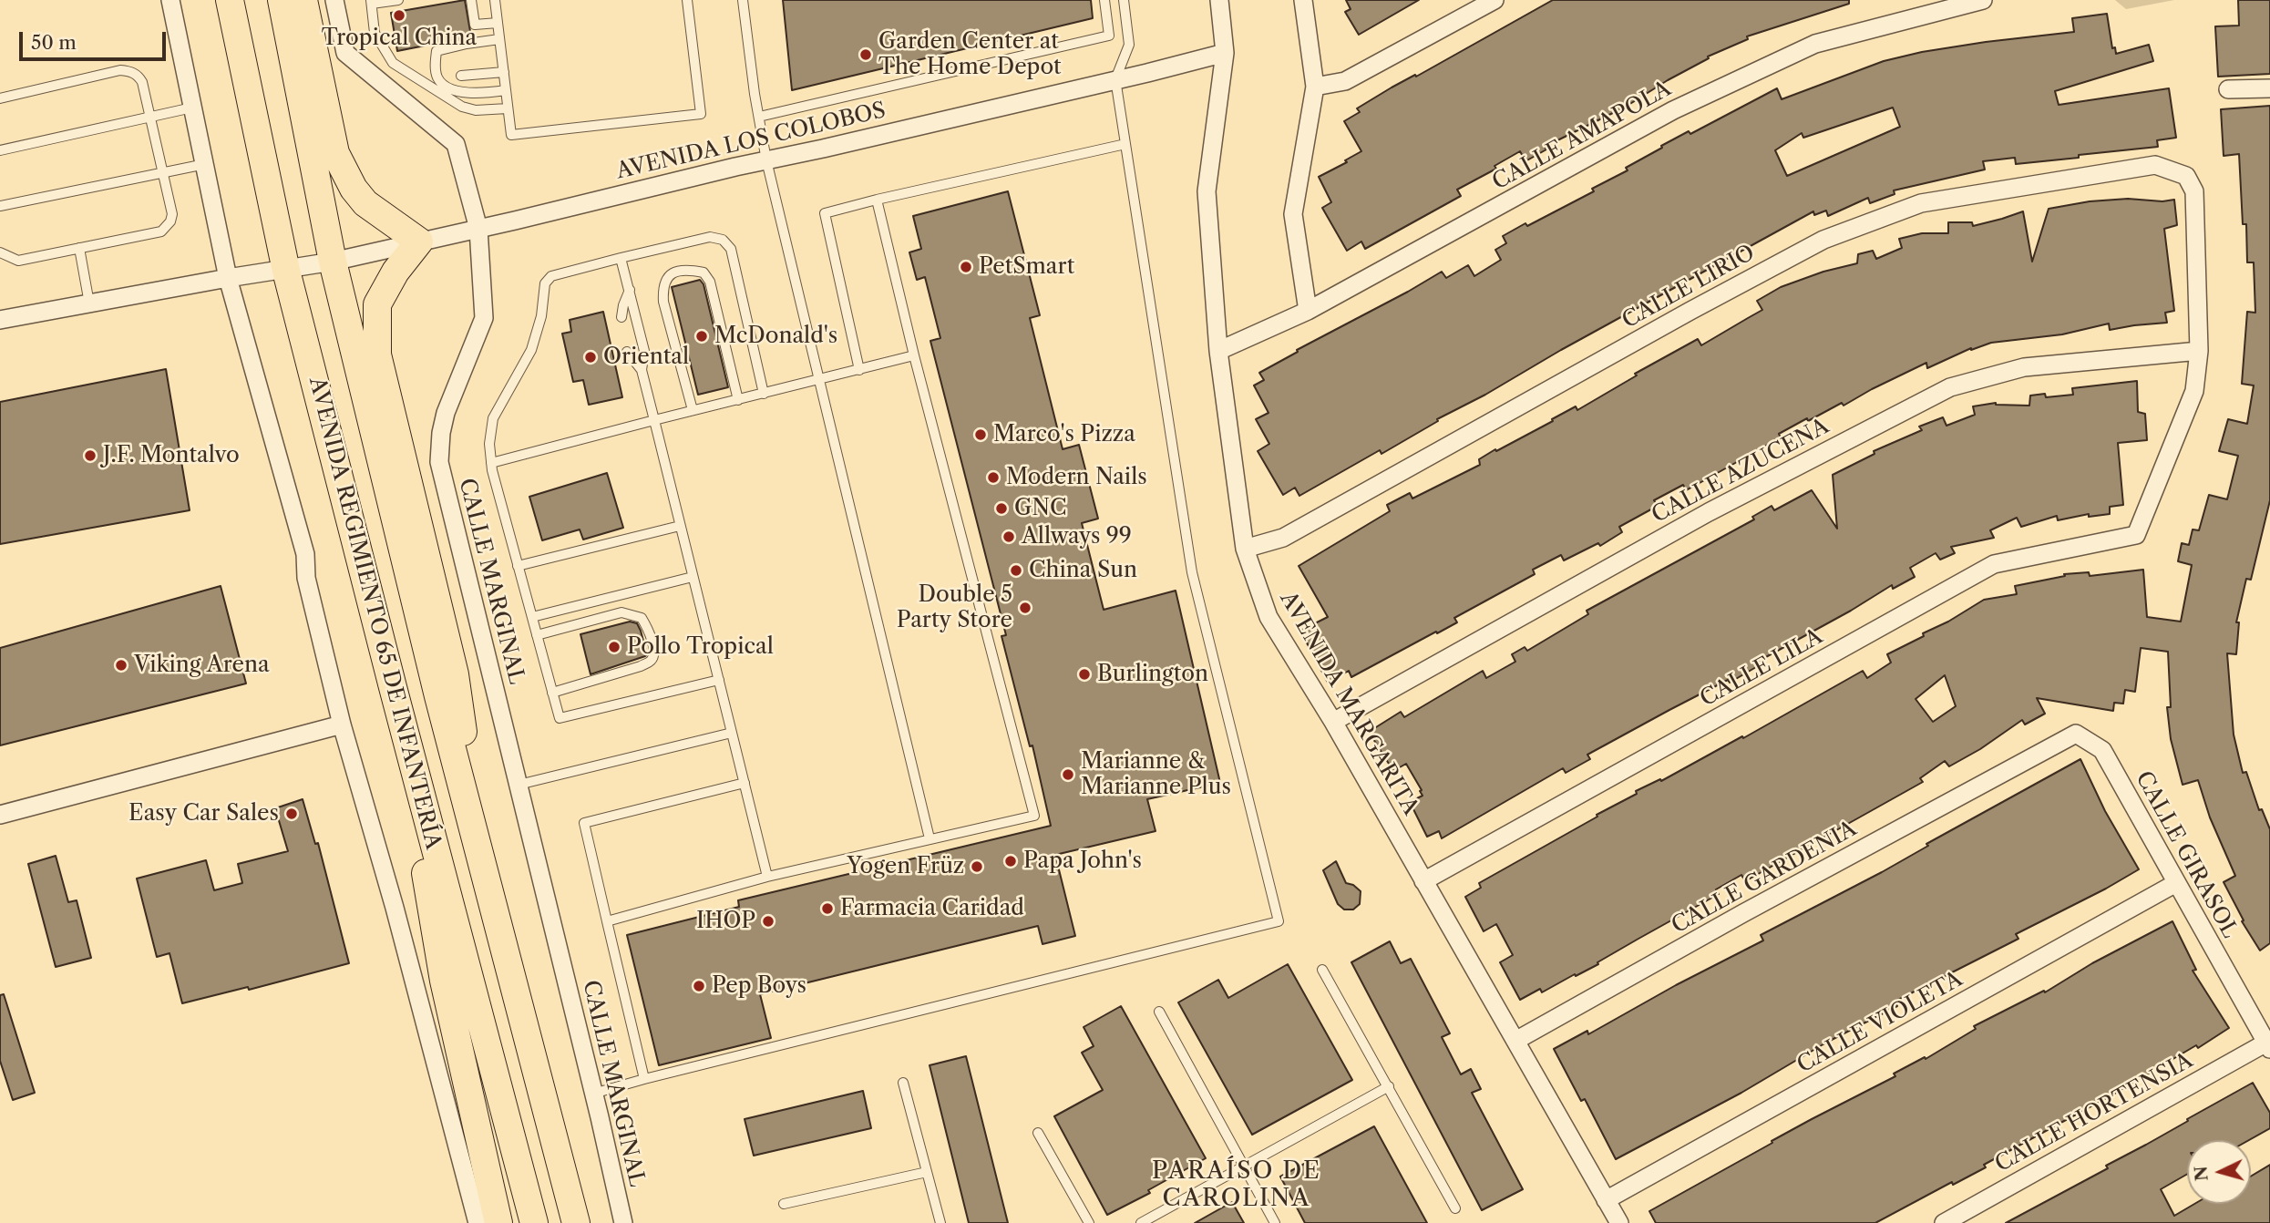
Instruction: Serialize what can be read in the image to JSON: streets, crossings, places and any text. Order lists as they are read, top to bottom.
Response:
{
  "streets": {
    "main road": ["AVENIDA REGIMIENTO 65 DE INFANTERÍA"],
    "street": [
      "CALLE AMAPOLA",
      "AVENIDA LOS COLOBOS",
      "CALLE LIRIO",
      "CALLE AZUCENA",
      "CALLE MARGINAL",
      "CALLE LILA",
      "AVENIDA MARGARITA",
      "CALLE GIRASOL",
      "CALLE GARDENIA",
      "CALLE VIOLETA",
      "CALLE HORTENSIA"
    ]
  },
  "crossings": [
    ["CALLE AMAPOLA", "AVENIDA MARGARITA"],
    ["AVENIDA LOS COLOBOS", "CALLE MARGINAL"],
    ["AVENIDA LOS COLOBOS", "AVENIDA REGIMIENTO 65 DE INFANTERÍA"],
    ["AVENIDA LOS COLOBOS", "AVENIDA MARGARITA"],
    ["CALLE LIRIO", "CALLE AZUCENA"],
    ["CALLE LIRIO", "CALLE LILA"],
    ["CALLE LIRIO", "AVENIDA MARGARITA"],
    ["CALLE AZUCENA", "CALLE LILA"],
    ["CALLE AZUCENA", "AVENIDA MARGARITA"],
    ["CALLE LILA", "AVENIDA MARGARITA"],
    ["AVENIDA MARGARITA", "CALLE GARDENIA"],
    ["AVENIDA MARGARITA", "CALLE VIOLETA"],
    ["CALLE GIRASOL", "CALLE GARDENIA"],
    ["CALLE GIRASOL", "CALLE VIOLETA"],
    ["CALLE GIRASOL", "CALLE HORTENSIA"]
  ],
  "districts": ["PARAÍSO DE CAROLINA"],
  "places": [
    "Tropical China",
    "Garden Center at The Home Depot",
    "PetSmart",
    "McDonald's",
    "Oriental",
    "Marco's Pizza",
    "J.F. Montalvo",
    "Modern Nails",
    "GNC",
    "Allways 99",
    "China Sun",
    "Double 5 Party Store",
    "Pollo Tropical",
    "Viking Arena",
    "Burlington",
    "Marianne & Marianne Plus",
    "Easy Car Sales",
    "Papa John's",
    "Yogen Früz",
    "Farmacia Caridad",
    "IHOP",
    "Pep Boys"
  ],
  "scale_bar": "50 m",
  "north": "left"
}
